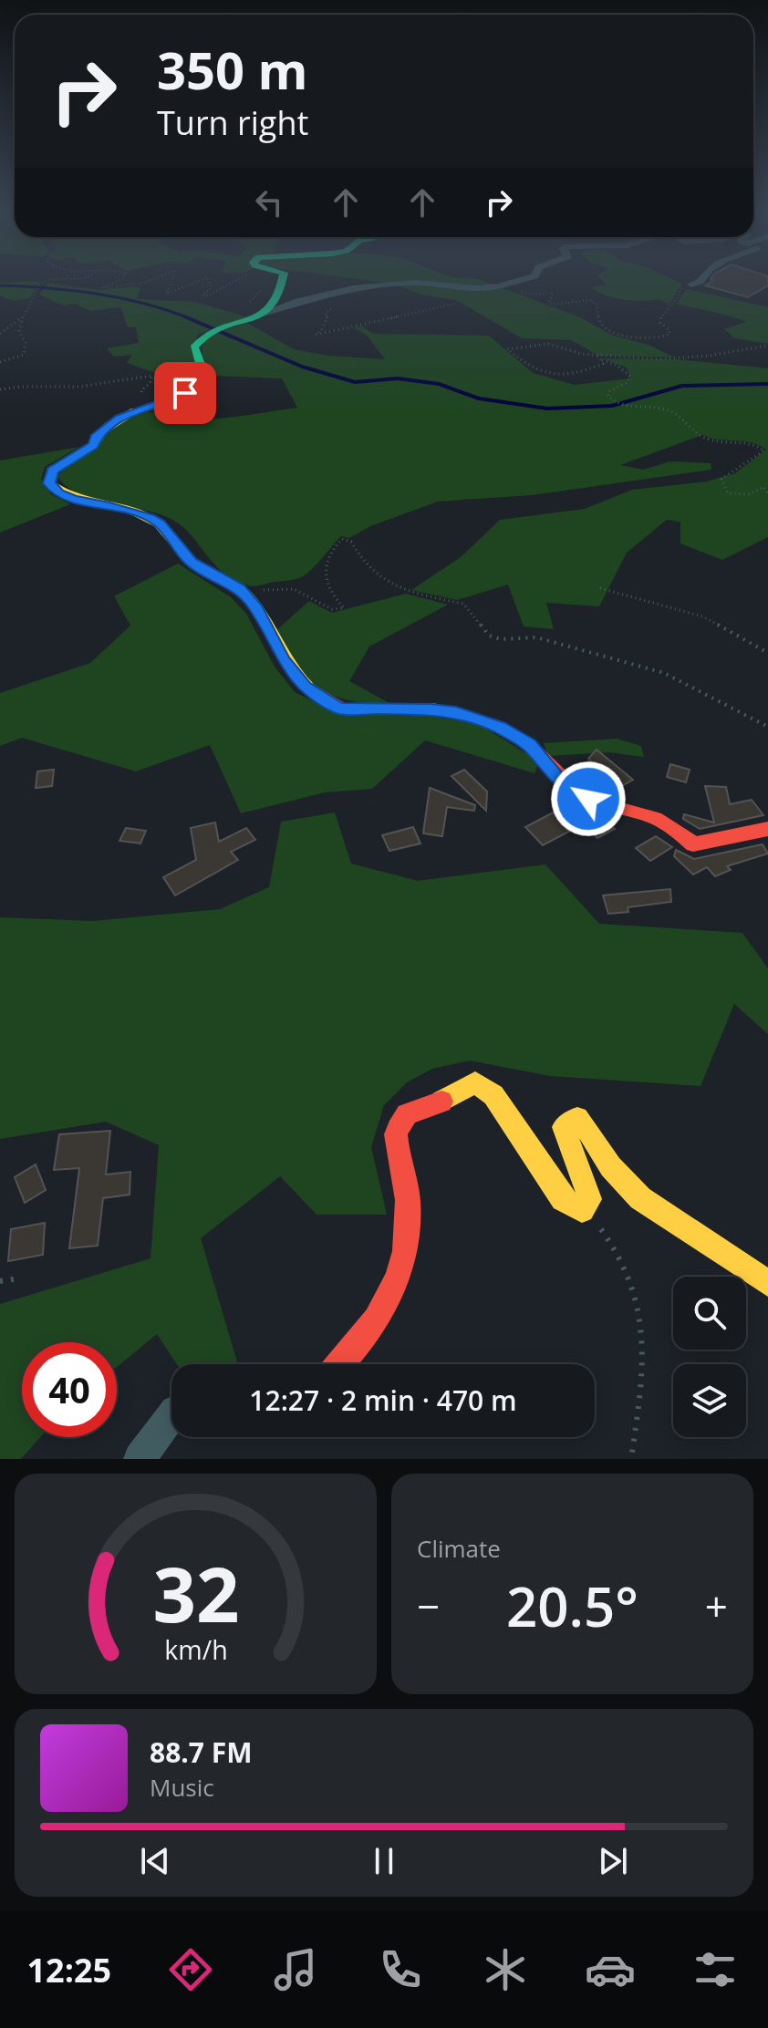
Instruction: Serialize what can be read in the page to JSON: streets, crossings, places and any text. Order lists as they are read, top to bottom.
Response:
{
  "page": {
    "turn": ["350 m", "Turn right"],
    "limit": "40",
    "trip": "12:27 · 2 min · 470 m",
    "tile": "Climate",
    "heat": ["−", "20.5°", "+"],
    "song": ["88.7 FM", "Music"],
    "tabs": "12:25",
    "gauge": ["32", "km/h"]
  }
}
